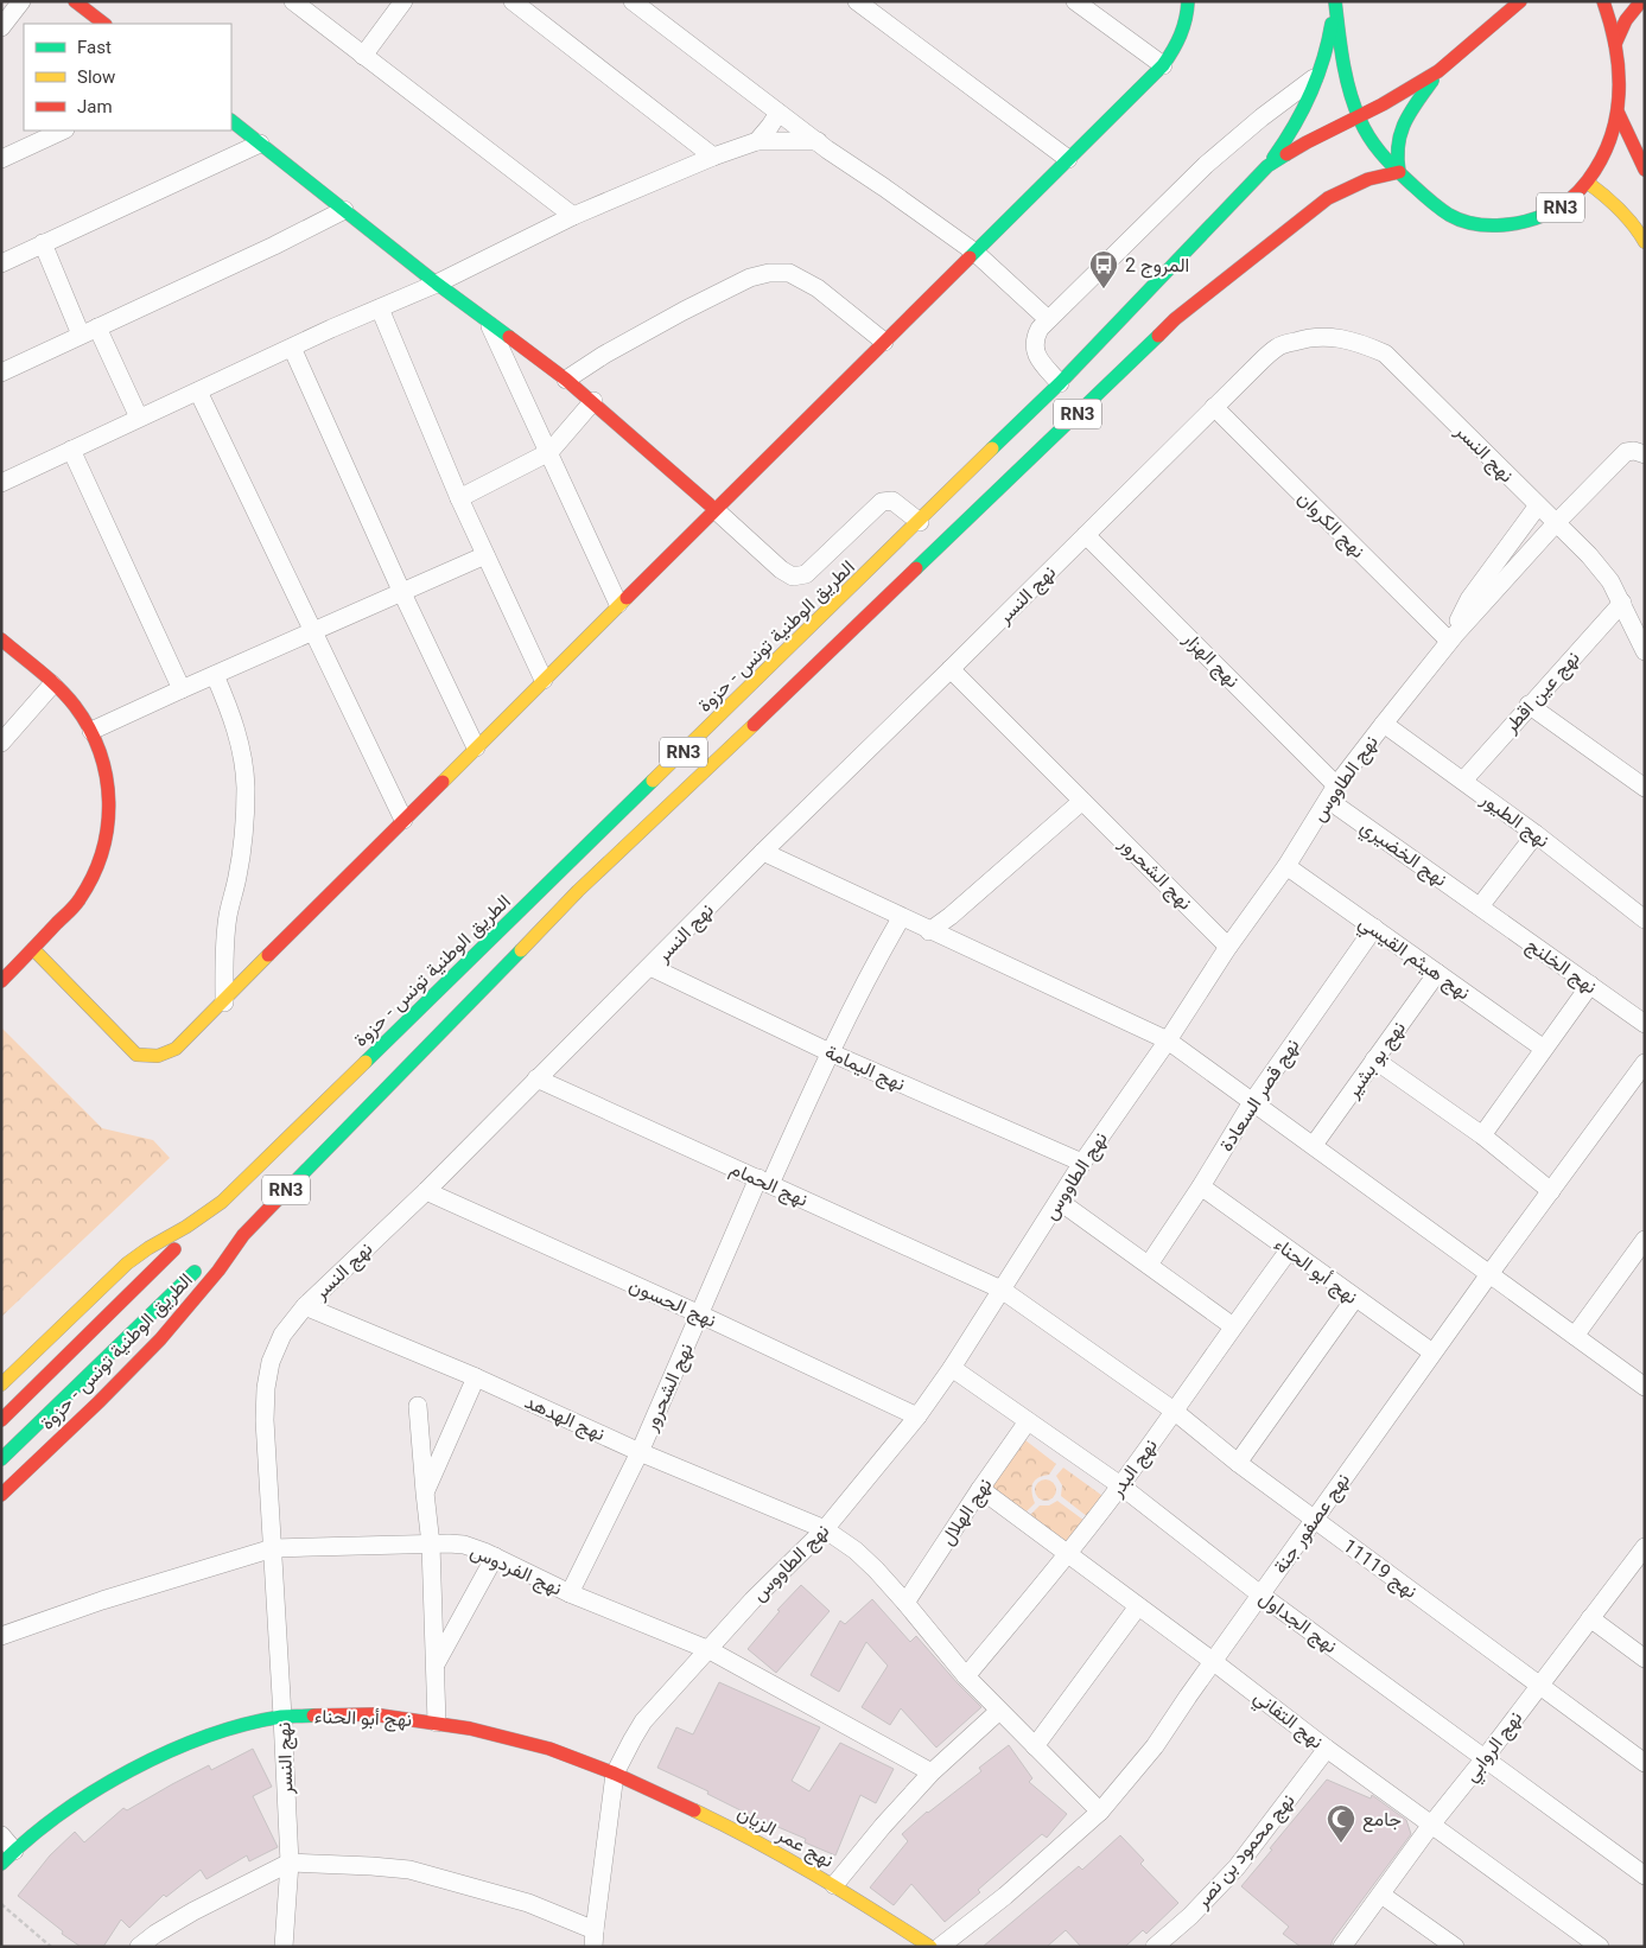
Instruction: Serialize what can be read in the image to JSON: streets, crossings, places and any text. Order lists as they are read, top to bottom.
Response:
{
  "streets": {
    "main road": [
      "RN3",
      "الطريق الوطنية تونس - حزوة",
      "نهج أبو الحناء",
      "نهج عمر الزيان"
    ],
    "street": [
      "نهج النسر",
      "نهج الكروان",
      "نهج الهزار",
      "نهج عين اقطر",
      "نهج الطاووس",
      "نهج الطيور",
      "نهج الخضيري",
      "نهج الشحرور",
      "نهج هيثم القيسي",
      "نهج الخلنج",
      "نهج بو بشير",
      "نهج اليمامة",
      "نهج قصر السعادة",
      "نهج الحمام",
      "نهج الحسون",
      "نهج الهدهد",
      "نهج البدر",
      "نهج الهلال",
      "نهج عصفور جنة",
      "نهج 11119",
      "نهج الفردوس",
      "نهج الجداول",
      "نهج التفاني",
      "نهج الروابي",
      "نهج محمود بن نصر"
    ]
  },
  "crossings": [
    ["RN3", "الطريق الوطنية تونس - حزوة"],
    ["نهج النسر", "نهج الكروان"],
    ["نهج النسر", "نهج الهزار"],
    ["نهج النسر", "نهج عين اقطر"],
    ["نهج النسر", "نهج الطاووس"],
    ["نهج النسر", "نهج الشحرور"],
    ["نهج النسر", "نهج اليمامة"],
    ["نهج النسر", "نهج الحمام"],
    ["نهج النسر", "نهج أبو الحناء"],
    ["نهج النسر", "نهج الحسون"],
    ["نهج النسر", "نهج الهدهد"],
    ["نهج النسر", "نهج الفردوس"],
    ["نهج الكروان", "نهج الطاووس"],
    ["نهج الهزار", "نهج الطاووس"],
    ["نهج الهزار", "نهج الخضيري"],
    ["نهج عين اقطر", "نهج الطيور"],
    ["نهج الطاووس", "نهج الطيور"],
    ["نهج الطاووس", "نهج الخضيري"],
    ["نهج الطاووس", "نهج الشحرور"],
    ["نهج الطاووس", "نهج هيثم القيسي"],
    ["نهج الطاووس", "نهج اليمامة"],
    ["نهج الطاووس", "نهج الحمام"],
    ["نهج الطاووس", "نهج أبو الحناء"],
    ["نهج الطاووس", "نهج الحسون"],
    ["نهج الطاووس", "نهج الهدهد"],
    ["نهج الطاووس", "نهج 11119"],
    ["نهج الطاووس", "نهج الفردوس"],
    ["نهج الطاووس", "نهج الجداول"],
    ["نهج الطاووس", "نهج عمر الزيان"],
    ["نهج الخضيري", "نهج الخلنج"],
    ["نهج الشحرور", "نهج اليمامة"],
    ["نهج الشحرور", "نهج الحمام"],
    ["نهج الشحرور", "نهج الحسون"],
    ["نهج الشحرور", "نهج الهدهد"],
    ["نهج الشحرور", "نهج الفردوس"],
    ["نهج هيثم القيسي", "نهج بو بشير"],
    ["نهج هيثم القيسي", "نهج قصر السعادة"],
    ["نهج قصر السعادة", "نهج أبو الحناء"],
    ["نهج الحمام", "نهج 11119"],
    ["نهج أبو الحناء", "نهج البدر"],
    ["نهج أبو الحناء", "نهج عصفور جنة"],
    ["نهج أبو الحناء", "نهج عمر الزيان"],
    ["نهج الهدهد", "نهج البدر"],
    ["نهج الهدهد", "نهج الهلال"],
    ["نهج الهدهد", "نهج عصفور جنة"],
    ["نهج البدر", "نهج 11119"],
    ["نهج البدر", "نهج الجداول"],
    ["نهج البدر", "نهج التفاني"],
    ["نهج الهلال", "نهج الجداول"],
    ["نهج الهلال", "نهج التفاني"],
    ["نهج عصفور جنة", "نهج 11119"],
    ["نهج عصفور جنة", "نهج الجداول"],
    ["نهج عصفور جنة", "نهج التفاني"],
    ["نهج 11119", "نهج الروابي"],
    ["نهج الجداول", "نهج الروابي"],
    ["نهج التفاني", "نهج الروابي"],
    ["نهج التفاني", "نهج محمود بن نصر"]
  ],
  "places": {
    "bus stop": ["المروج 2"],
    "mosque": ["جامع"]
  },
  "legend": ["Fast", "Slow", "Jam"]
}
